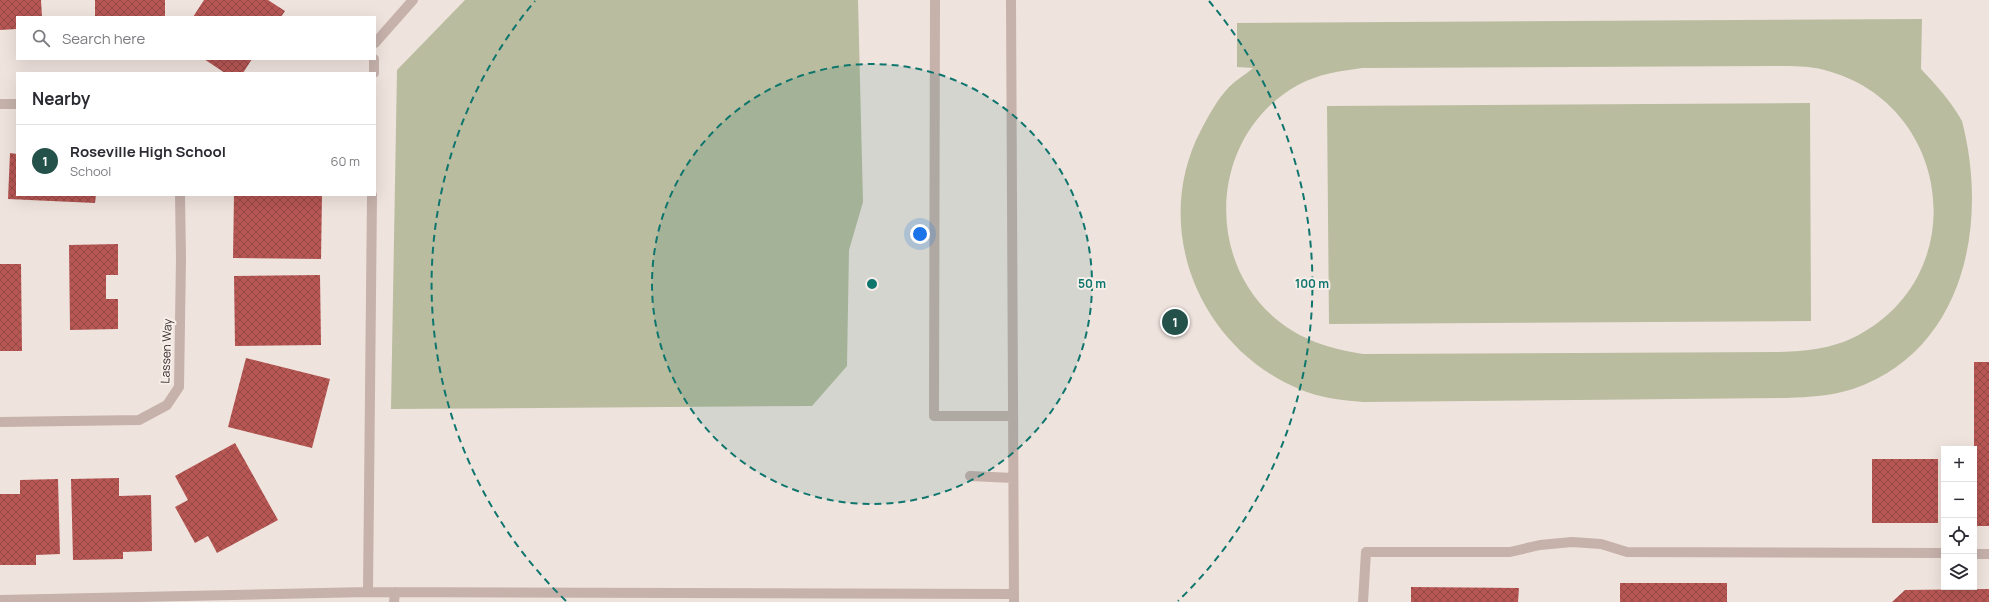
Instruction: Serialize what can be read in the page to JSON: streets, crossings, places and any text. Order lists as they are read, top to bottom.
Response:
{
  "streets": {
    "street": ["Lassen Way"]
  },
  "page": {
    "search": "Search here",
    "heading": "Nearby",
    "list": [
      {
        "mark": "1",
        "name": "Roseville High School",
        "note": "School",
        "value": "60 m"
      }
    ],
    "pins": "1",
    "map_buttons": ["+", "−"]
  },
  "rings": ["50 m", "100 m"]
}
